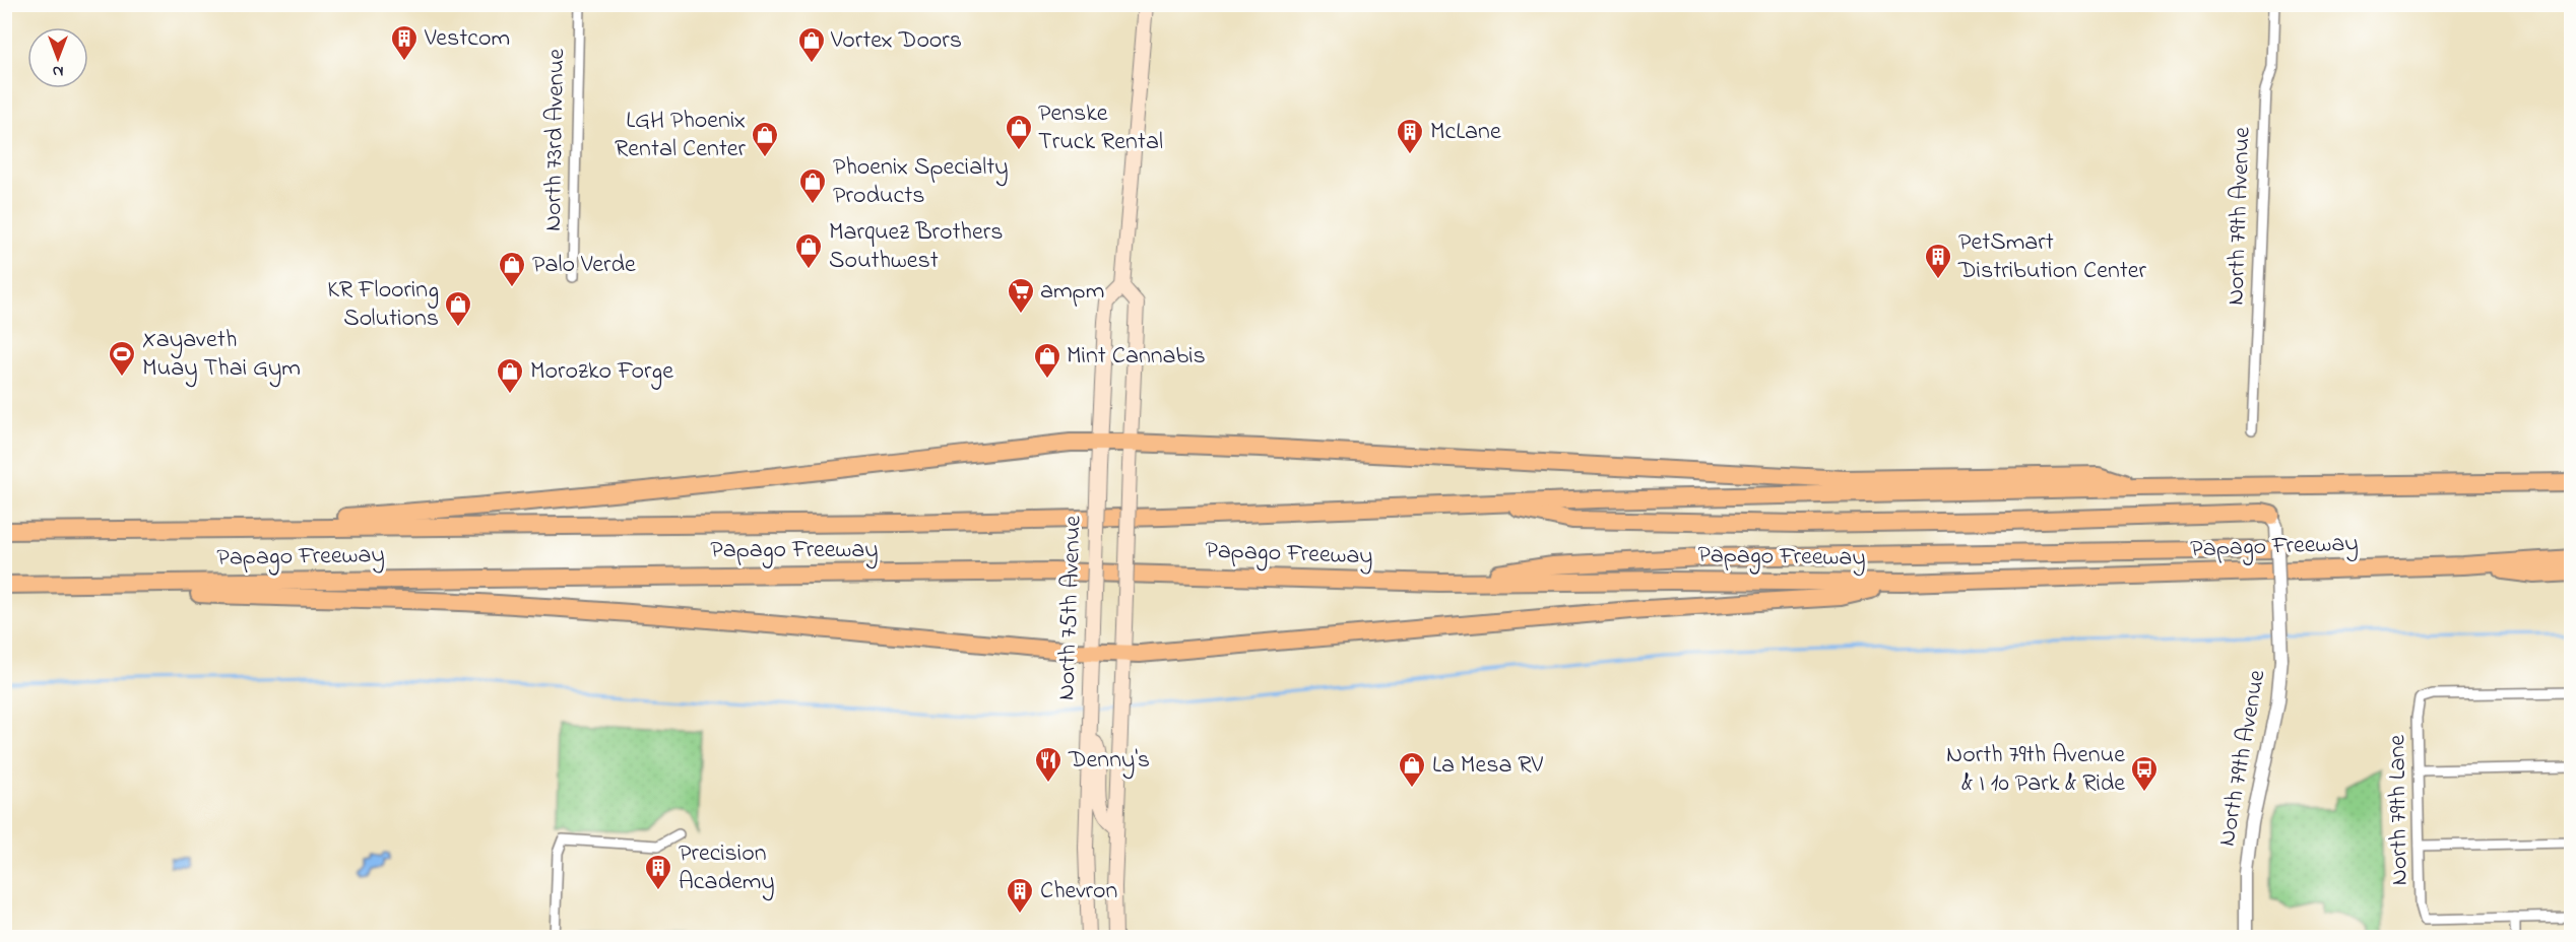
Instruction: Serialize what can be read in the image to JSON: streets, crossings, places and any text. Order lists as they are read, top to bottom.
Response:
{
  "streets": {
    "highway": ["Papago Freeway"],
    "main road": ["North 75th Avenue"],
    "street": ["North 73rd Avenue", "North 79th Avenue", "North 79th Lane"]
  },
  "places": {
    "building": [
      "Vestcom",
      "McLane",
      "PetSmart Distribution Center",
      "Precision Academy",
      "Chevron"
    ],
    "shop": [
      "Vortex Doors",
      "Penske Truck Rental",
      "LGH Phoenix Rental Center",
      "Phoenix Specialty Products",
      "Marquez Brothers Southwest",
      "Palo Verde",
      "KR Flooring Solutions",
      "Mint Cannabis",
      "Morozko Forge",
      "La Mesa RV"
    ],
    "supermarket": ["ampm"],
    "sports": ["Xayaveth Muay Thai Gym"],
    "restaurant": ["Denny's"],
    "bus stop": ["North 79th Avenue & I 10 Park & Ride"]
  },
  "north": "bottom"
}
